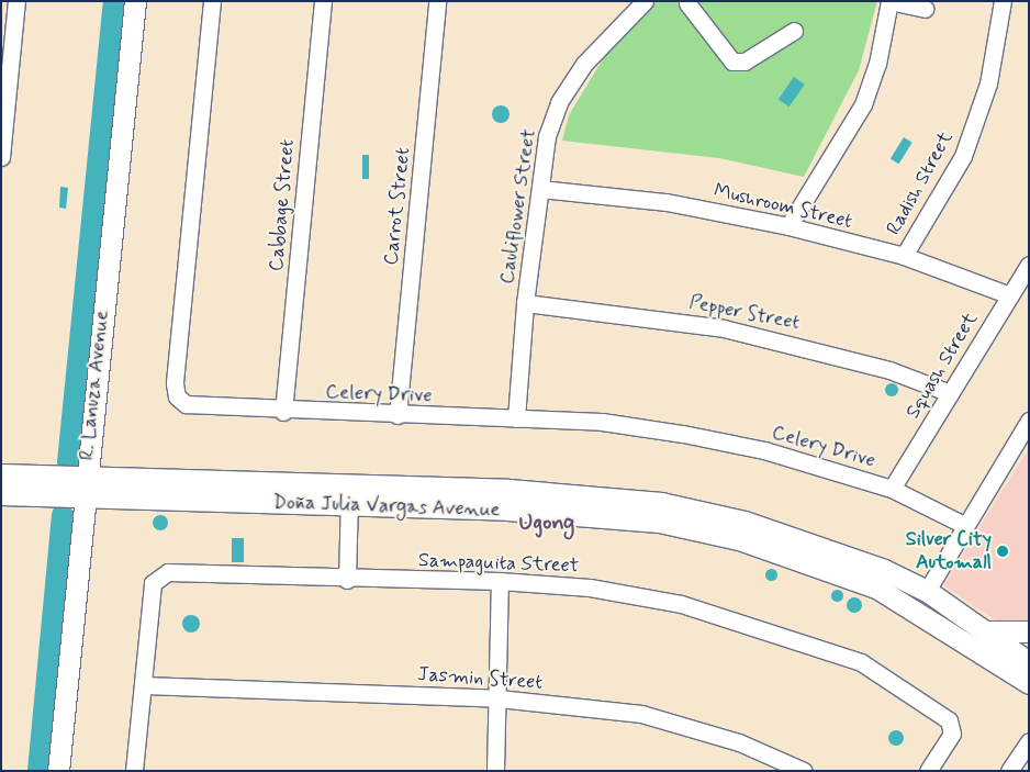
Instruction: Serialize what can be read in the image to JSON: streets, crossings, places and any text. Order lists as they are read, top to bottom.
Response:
{
  "streets": {
    "main road": ["R. Lanuza Avenue", "Doña Julia Vargas Avenue"],
    "street": [
      "Radish Street",
      "Cabbage Street",
      "Carrot Street",
      "Cauliflower Street",
      "Mushroom Street",
      "Pepper Street",
      "Squash Street",
      "Celery Drive",
      "Sampaguita Street",
      "Jasmin Street"
    ]
  },
  "crossings": [
    ["Radish Street", "Mushroom Street"],
    ["Cabbage Street", "Celery Drive"],
    ["Carrot Street", "Celery Drive"],
    ["Cauliflower Street", "Mushroom Street"],
    ["Cauliflower Street", "Pepper Street"],
    ["Cauliflower Street", "Celery Drive"],
    ["Mushroom Street", "Squash Street"],
    ["Pepper Street", "Squash Street"],
    ["Squash Street", "Celery Drive"],
    ["R. Lanuza Avenue", "Doña Julia Vargas Avenue"],
    ["Sampaguita Street", "Jasmin Street"]
  ],
  "districts": ["Ugong"],
  "places": ["Silver City Automall"]
}
